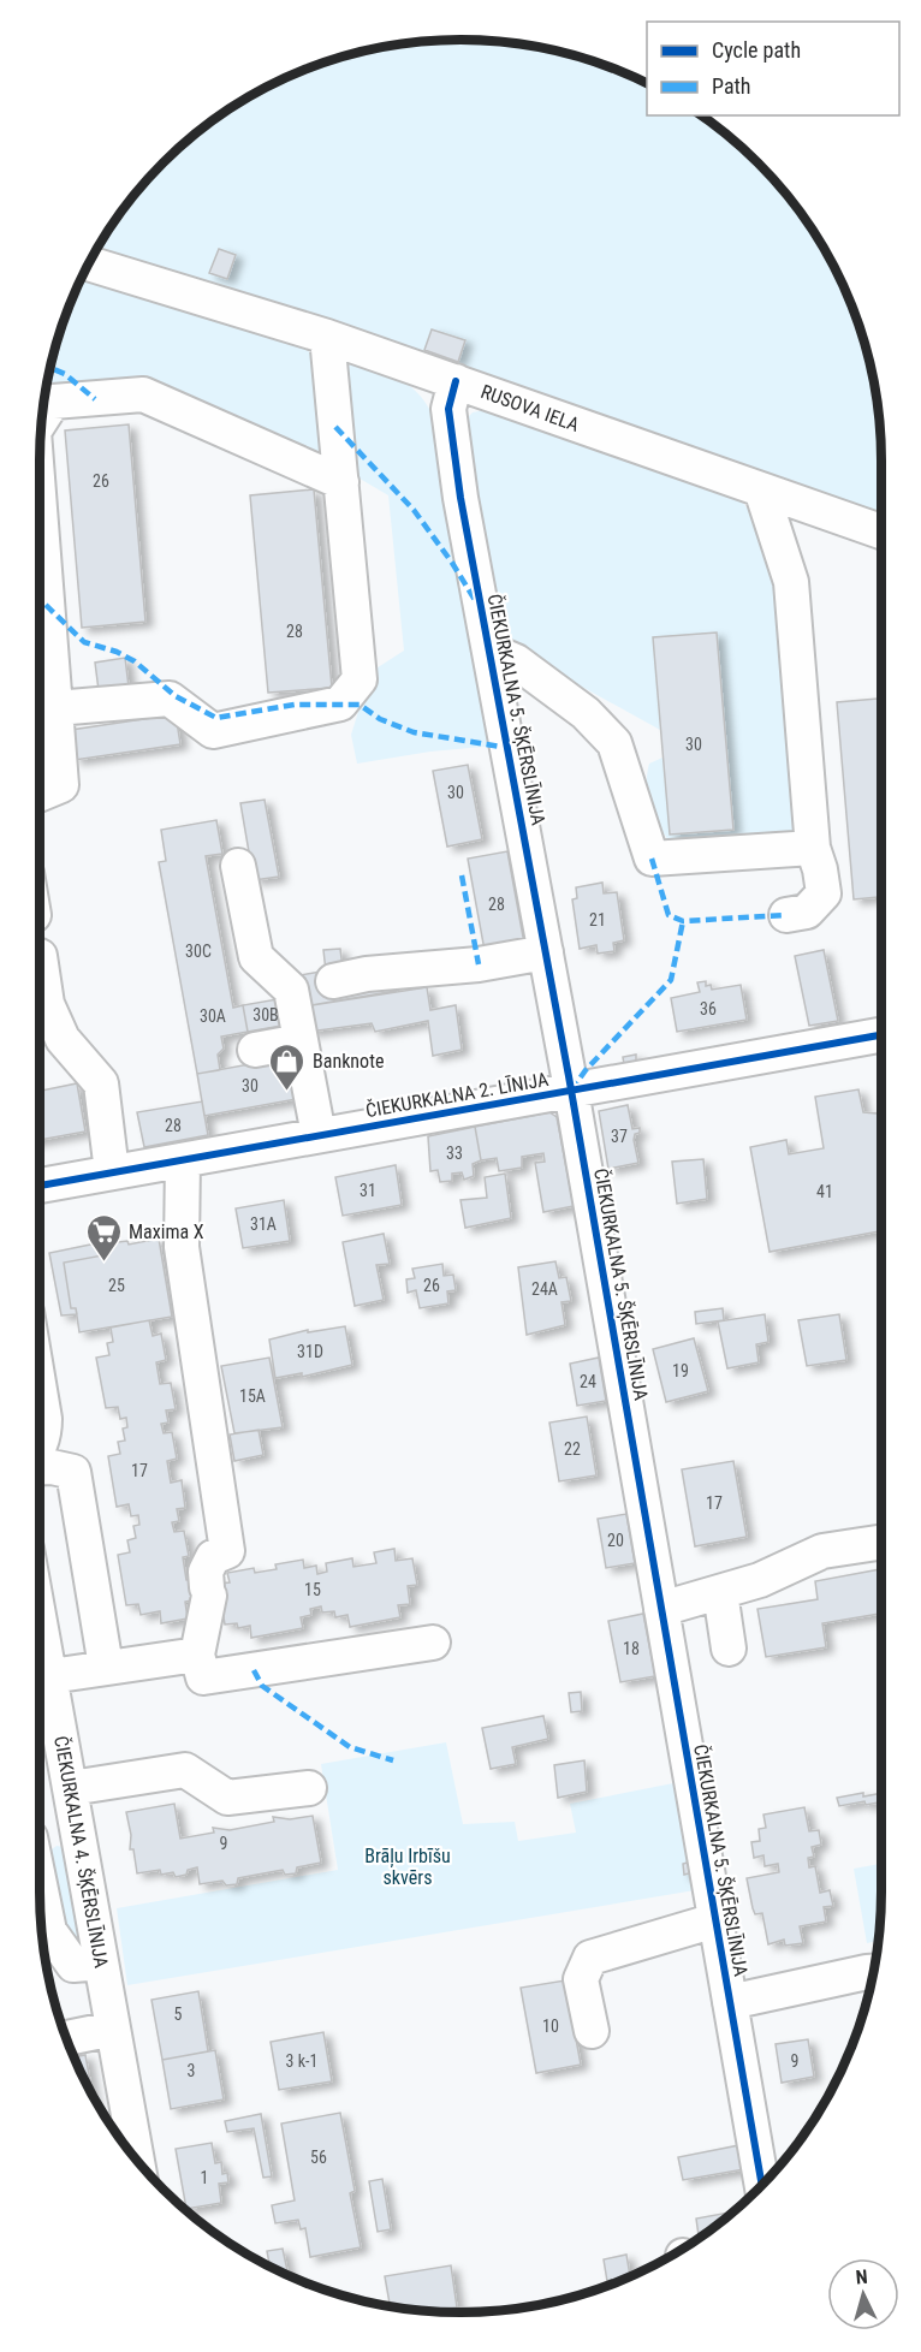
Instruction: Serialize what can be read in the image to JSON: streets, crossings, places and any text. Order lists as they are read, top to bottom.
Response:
{
  "streets": {
    "street": [
      "RUSOVA IELA",
      "ČIEKURKALNA 5. ŠĶĒRSLĪNIJA",
      "ČIEKURKALNA 2. LĪNIJA",
      "ČIEKURKALNA 4. ŠĶĒRSLĪNIJA"
    ]
  },
  "crossings": [
    ["RUSOVA IELA", "ČIEKURKALNA 5. ŠĶĒRSLĪNIJA"],
    ["ČIEKURKALNA 5. ŠĶĒRSLĪNIJA", "ČIEKURKALNA 2. LĪNIJA"]
  ],
  "parks": ["Brāļu Irbīšu skvērs"],
  "places": {
    "shop": ["Banknote"],
    "supermarket": ["Maxima X"]
  },
  "house_numbers": [
    "26",
    "28",
    "30",
    "30",
    "28",
    "21",
    "30C",
    "36",
    "30B",
    "30A",
    "30",
    "28",
    "37",
    "33",
    "31",
    "41",
    "31A",
    "25",
    "26",
    "24A",
    "31D",
    "19",
    "24",
    "15A",
    "22",
    "17",
    "17",
    "20",
    "15",
    "18",
    "9",
    "5",
    "10",
    "3 k-1",
    "9",
    "3",
    "56",
    "1"
  ],
  "legend": ["Cycle path", "Path"],
  "north": "top"
}
